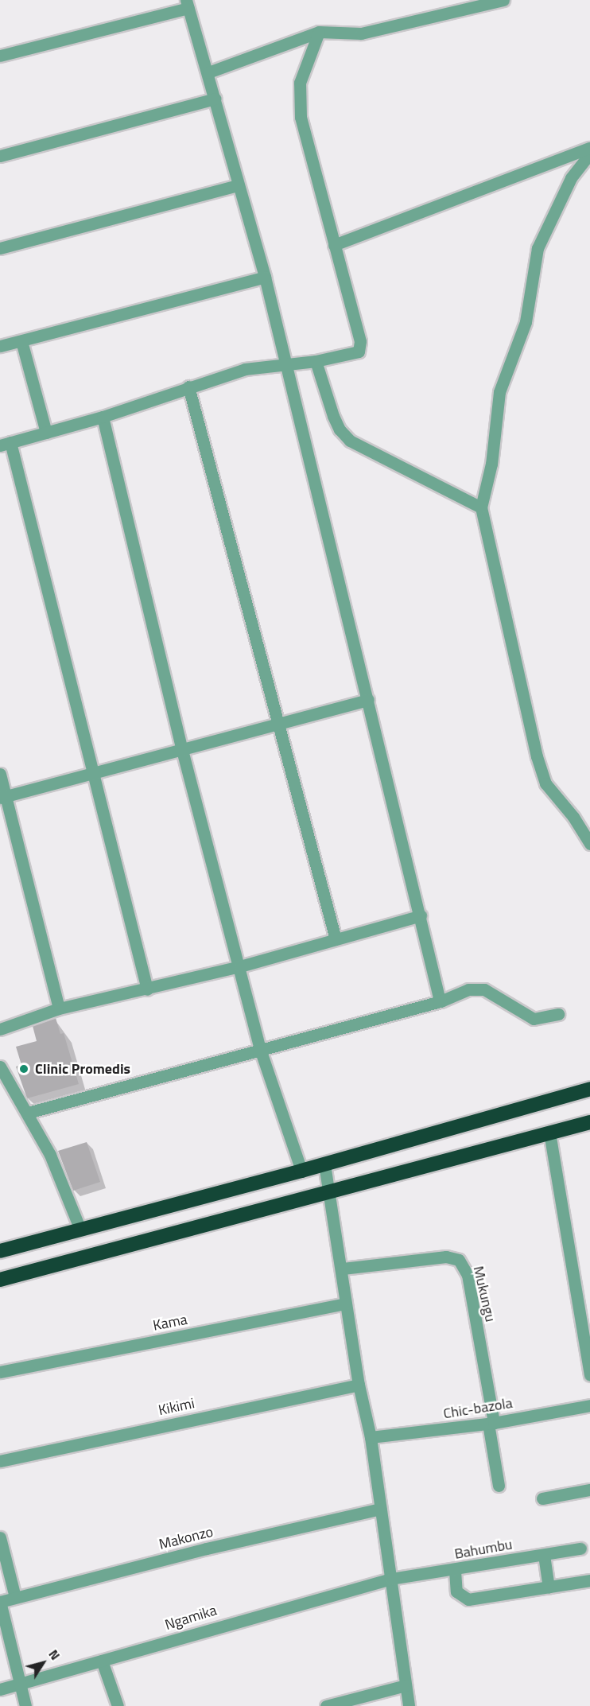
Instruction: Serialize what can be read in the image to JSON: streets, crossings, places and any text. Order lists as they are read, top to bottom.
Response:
{
  "streets": {
    "street": [
      "Mukungu",
      "Kama",
      "Kikimi",
      "Chic-bazola",
      "Makonzo",
      "Bahumbu",
      "Ngamika"
    ]
  },
  "crossings": [
    ["Mukungu", "Chic-bazola"],
    ["Bahumbu", "Ngamika"]
  ],
  "places": ["Clinic Promedis"],
  "north": "top right"
}
